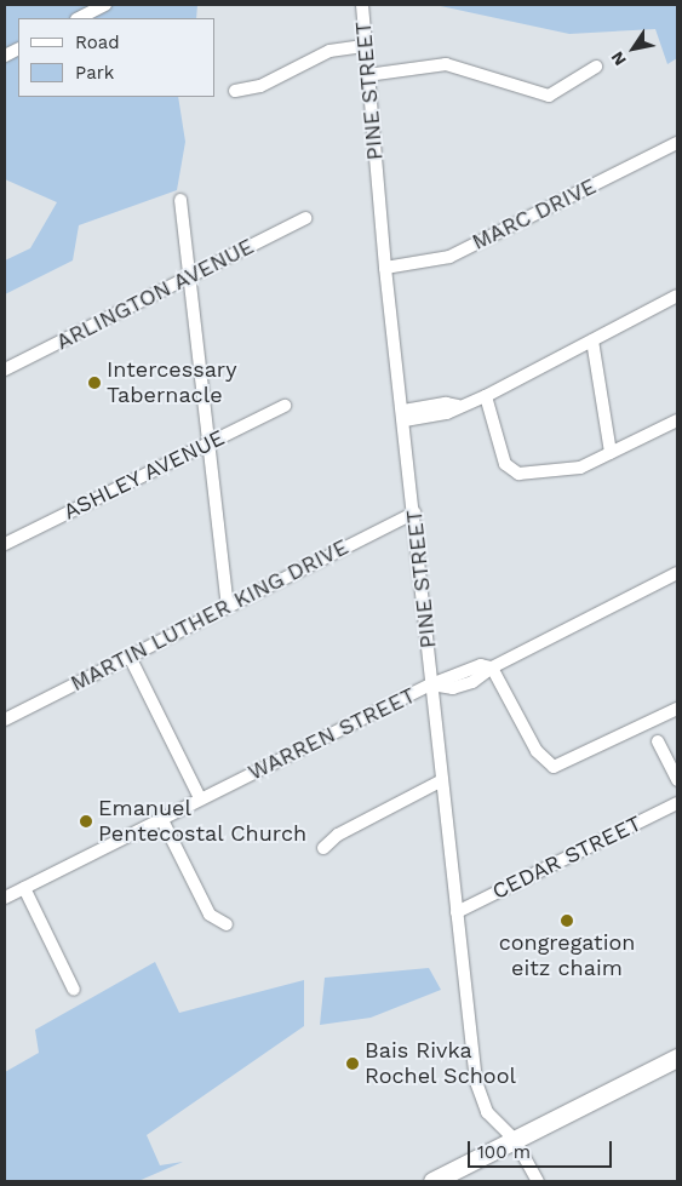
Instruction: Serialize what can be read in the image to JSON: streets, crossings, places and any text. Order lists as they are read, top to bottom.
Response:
{
  "streets": {
    "street": [
      "PINE STREET",
      "MARC DRIVE",
      "ARLINGTON AVENUE",
      "ASHLEY AVENUE",
      "MARTIN LUTHER KING DRIVE",
      "WARREN STREET",
      "CEDAR STREET"
    ]
  },
  "crossings": [
    ["PINE STREET", "MARC DRIVE"],
    ["PINE STREET", "MARTIN LUTHER KING DRIVE"],
    ["PINE STREET", "WARREN STREET"],
    ["PINE STREET", "CEDAR STREET"]
  ],
  "places": [
    "Intercessary Tabernacle",
    "Emanuel Pentecostal Church",
    "congregation eitz chaim",
    "Bais Rivka Rochel School"
  ],
  "legend": ["Road", "Park"],
  "scale_bar": "100 m",
  "north": "bottom left"
}
